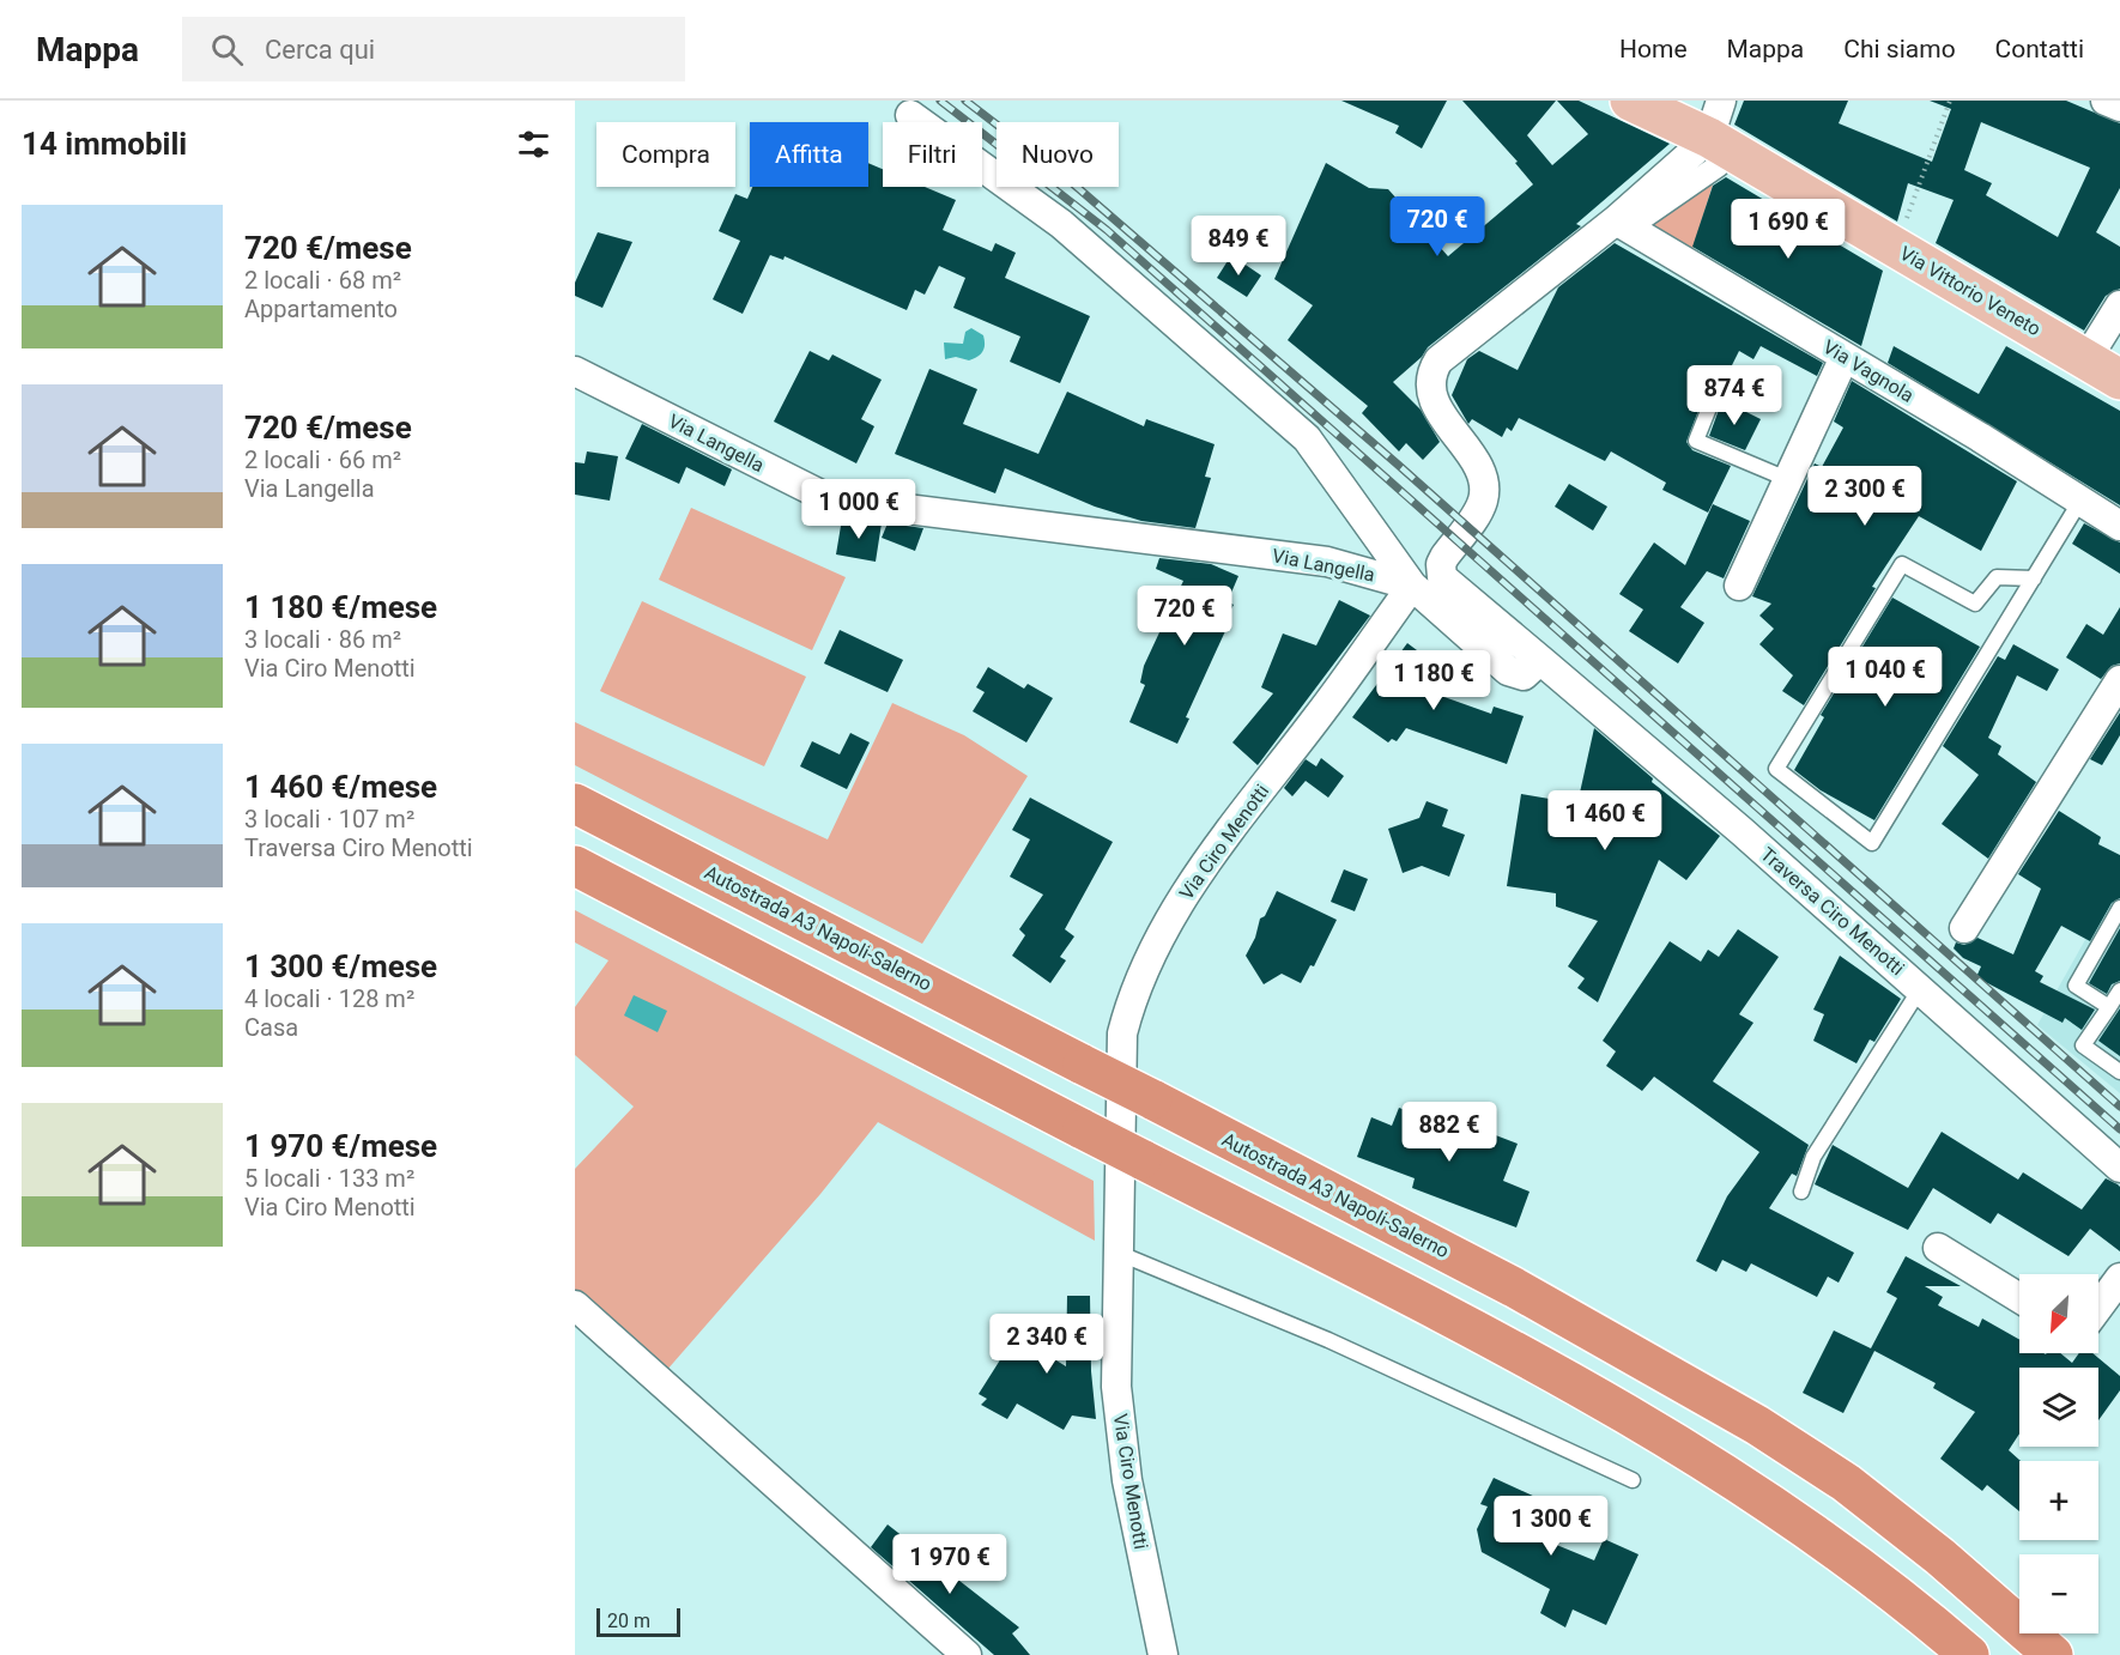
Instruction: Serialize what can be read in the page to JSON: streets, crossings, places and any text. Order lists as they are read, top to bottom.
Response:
{
  "streets": {
    "highway": ["Autostrada A3 Napoli-Salerno"],
    "main road": ["Via Vittorio Veneto"],
    "street": [
      "Via Vagnola",
      "Via Langella",
      "Via Ciro Menotti",
      "Traversa Ciro Menotti"
    ]
  },
  "crossings": [
    ["Via Langella", "Via Ciro Menotti"]
  ],
  "scale_bar": "20 m",
  "north": "bottom left",
  "page": {
    "header": "Mappa",
    "search": "Cerca qui",
    "nav": [
      "Home",
      "Mappa",
      "Chi siamo",
      "Contatti"
    ],
    "heading": "14 immobili",
    "chip": [
      "Compra",
      "Affitta",
      "Filtri",
      "Nuovo"
    ],
    "list": [
      {
        "name": "720 €/mese",
        "note": "2 locali · 68 m² · Appartamento"
      },
      {
        "name": "720 €/mese",
        "note": "2 locali · 66 m² · Via Langella"
      },
      {
        "name": "1 180 €/mese",
        "note": "3 locali · 86 m² · Via Ciro Menotti"
      },
      {
        "name": "1 460 €/mese",
        "note": "3 locali · 107 m² · Traversa Ciro Menotti"
      },
      {
        "name": "1 300 €/mese",
        "note": "4 locali · 128 m² · Casa"
      },
      {
        "name": "1 970 €/mese",
        "note": "5 locali · 133 m² · Via Ciro Menotti"
      }
    ],
    "price": [
      "720 €",
      "1 690 €",
      "849 €",
      "874 €",
      "2 300 €",
      "1 000 €",
      "720 €",
      "1 040 €",
      "1 180 €",
      "1 460 €",
      "882 €",
      "2 340 €",
      "1 300 €",
      "1 970 €"
    ],
    "map_buttons": ["+", "−"],
    "scale": "20 m"
  }
}
